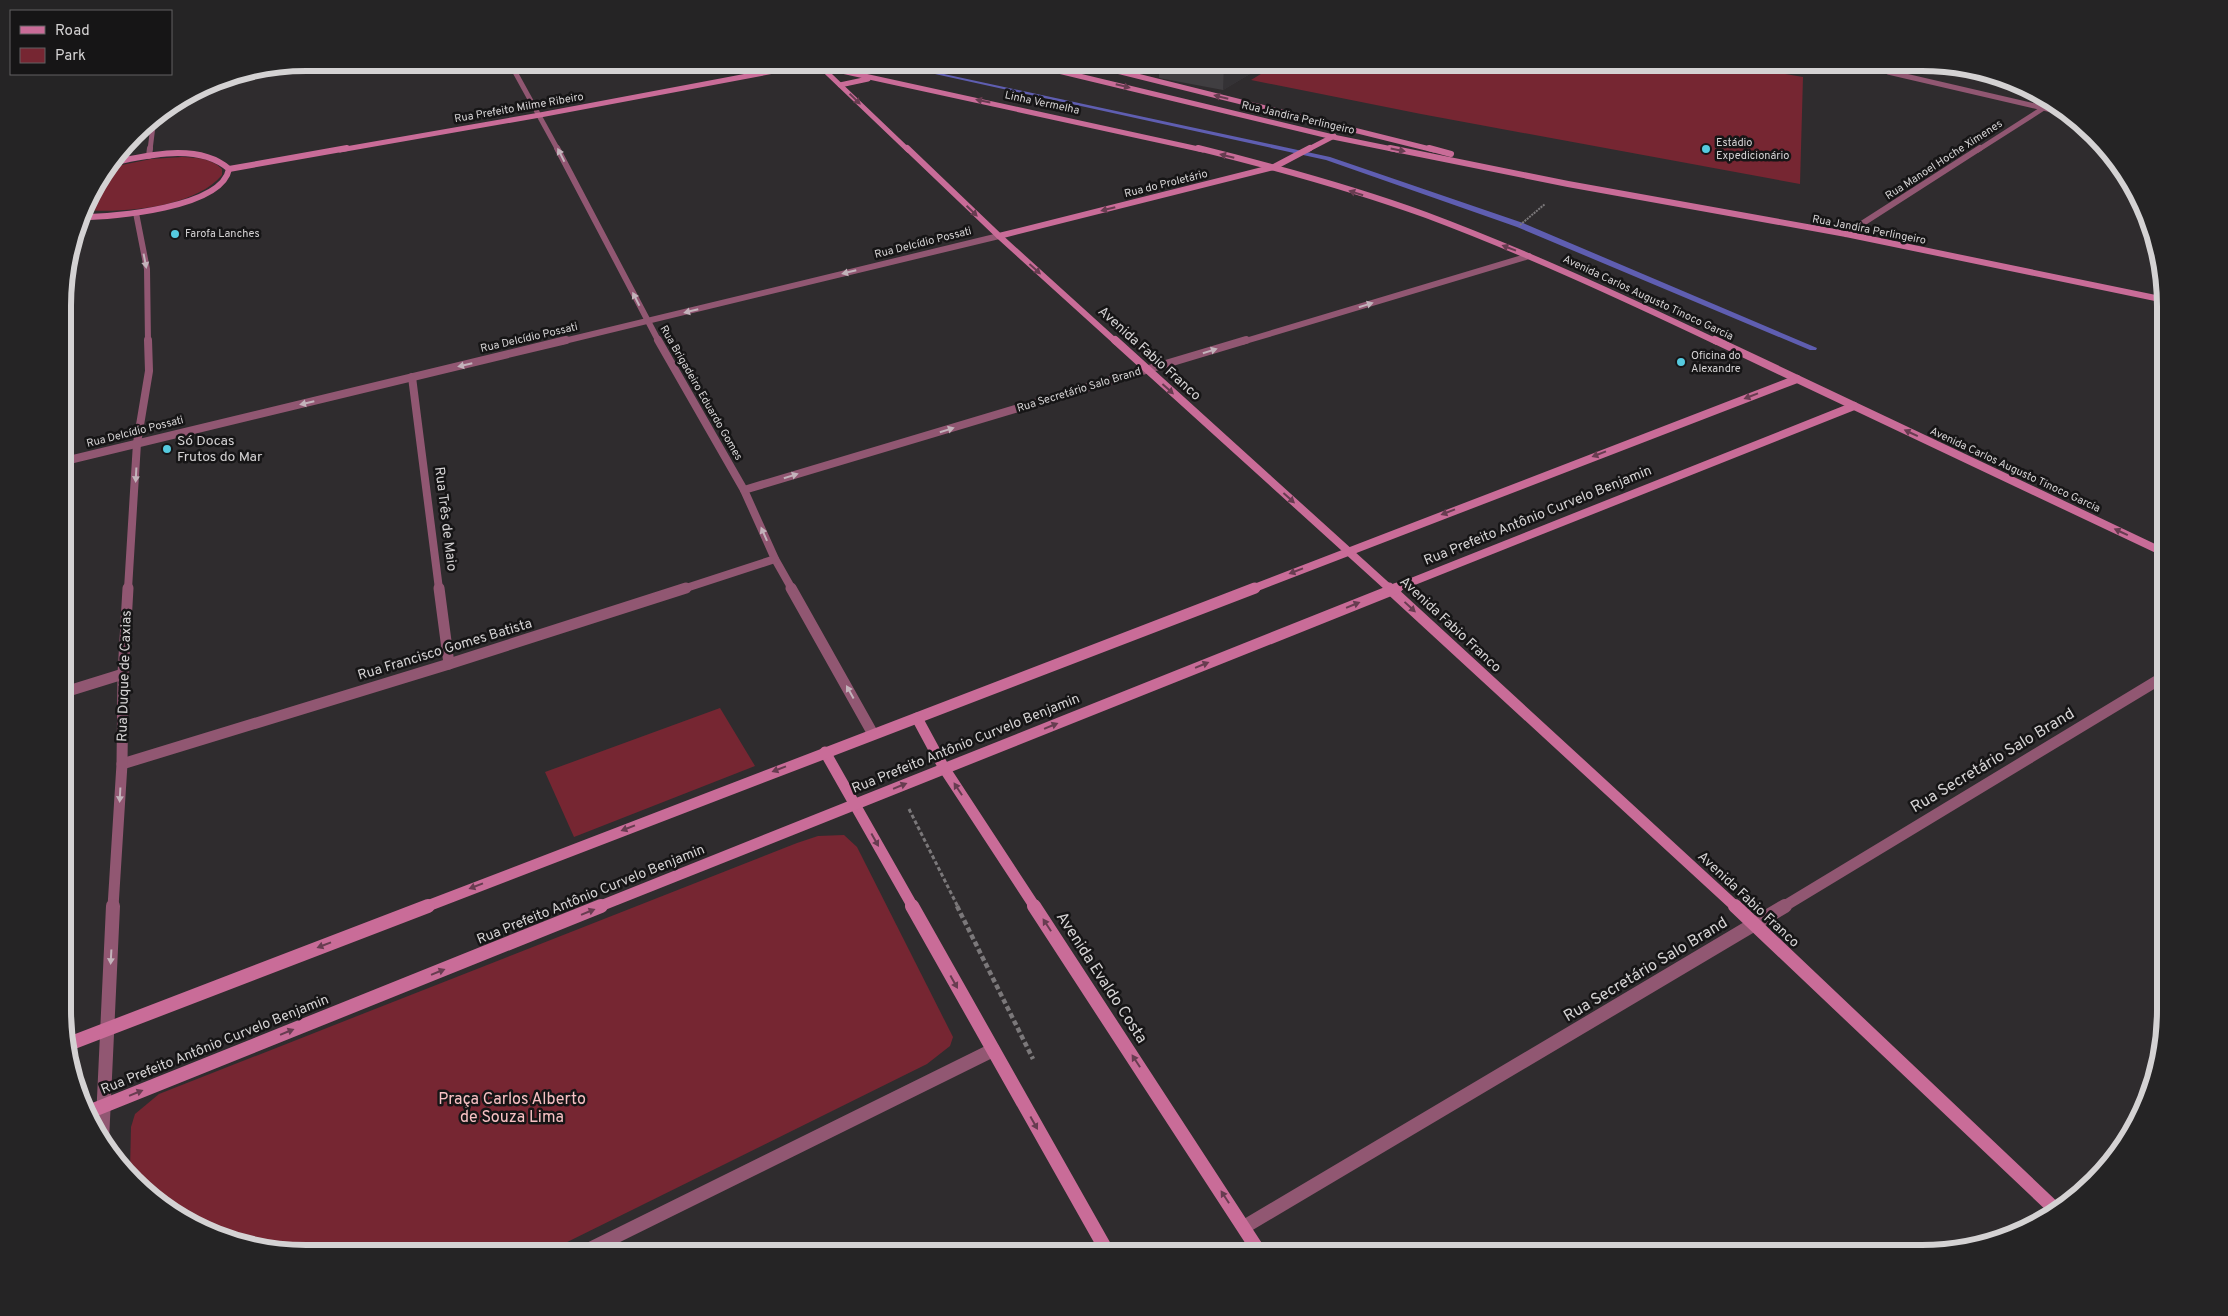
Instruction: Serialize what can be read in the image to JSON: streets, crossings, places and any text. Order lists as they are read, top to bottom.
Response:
{
  "streets": {
    "main road": [
      "Linha Vermelha",
      "Rua Prefeito Milme Ribeiro",
      "Rua Jandira Perlingeiro",
      "Rua do Proletário",
      "Avenida Carlos Augusto Tinoco Garcia",
      "Avenida Fabio Franco",
      "Rua Prefeito Antônio Curvelo Benjamin",
      "Avenida Evaldo Costa"
    ],
    "street": [
      "Rua Manoel Hoche Ximenes",
      "Rua Delcídio Possati",
      "Rua Secretário Salo Brand",
      "Rua Brigadeiro Eduardo Gomes",
      "Rua Três de Maio",
      "Rua Francisco Gomes Batista",
      "Rua Duque de Caxias"
    ]
  },
  "crossings": [
    ["Linha Vermelha", "Rua do Proletário"],
    ["Linha Vermelha", "Avenida Carlos Augusto Tinoco Garcia"],
    ["Rua Prefeito Milme Ribeiro", "Rua Brigadeiro Eduardo Gomes"],
    ["Rua Jandira Perlingeiro", "Rua Manoel Hoche Ximenes"],
    ["Rua Jandira Perlingeiro", "Rua do Proletário"],
    ["Rua do Proletário", "Rua Delcídio Possati"],
    ["Rua do Proletário", "Avenida Carlos Augusto Tinoco Garcia"],
    ["Rua do Proletário", "Avenida Fabio Franco"],
    ["Rua Delcídio Possati", "Avenida Fabio Franco"],
    ["Rua Delcídio Possati", "Rua Brigadeiro Eduardo Gomes"],
    ["Rua Delcídio Possati", "Rua Três de Maio"],
    ["Rua Delcídio Possati", "Rua Duque de Caxias"],
    ["Avenida Carlos Augusto Tinoco Garcia", "Rua Secretário Salo Brand"],
    ["Avenida Carlos Augusto Tinoco Garcia", "Rua Prefeito Antônio Curvelo Benjamin"],
    ["Avenida Fabio Franco", "Rua Secretário Salo Brand"],
    ["Avenida Fabio Franco", "Rua Prefeito Antônio Curvelo Benjamin"],
    ["Rua Secretário Salo Brand", "Rua Brigadeiro Eduardo Gomes"],
    ["Rua Secretário Salo Brand", "Avenida Evaldo Costa"],
    ["Rua Brigadeiro Eduardo Gomes", "Rua Francisco Gomes Batista"],
    ["Rua Prefeito Antônio Curvelo Benjamin", "Rua Duque de Caxias"],
    ["Rua Prefeito Antônio Curvelo Benjamin", "Avenida Evaldo Costa"],
    ["Rua Três de Maio", "Rua Francisco Gomes Batista"],
    ["Rua Francisco Gomes Batista", "Rua Duque de Caxias"]
  ],
  "one_way": [
    "Linha Vermelha",
    "Rua do Proletário",
    "Rua Delcídio Possati",
    "Avenida Carlos Augusto Tinoco Garcia",
    "Avenida Fabio Franco",
    "Rua Secretário Salo Brand",
    "Rua Brigadeiro Eduardo Gomes",
    "Rua Duque de Caxias",
    "Avenida Evaldo Costa"
  ],
  "parks": ["Praça Carlos Alberto de Souza Lima"],
  "places": [
    "Estádio Expedicionário",
    "Farofa Lanches",
    "Oficina do Alexandre",
    "Só Docas Frutos do Mar"
  ],
  "legend": ["Road", "Park"]
}
